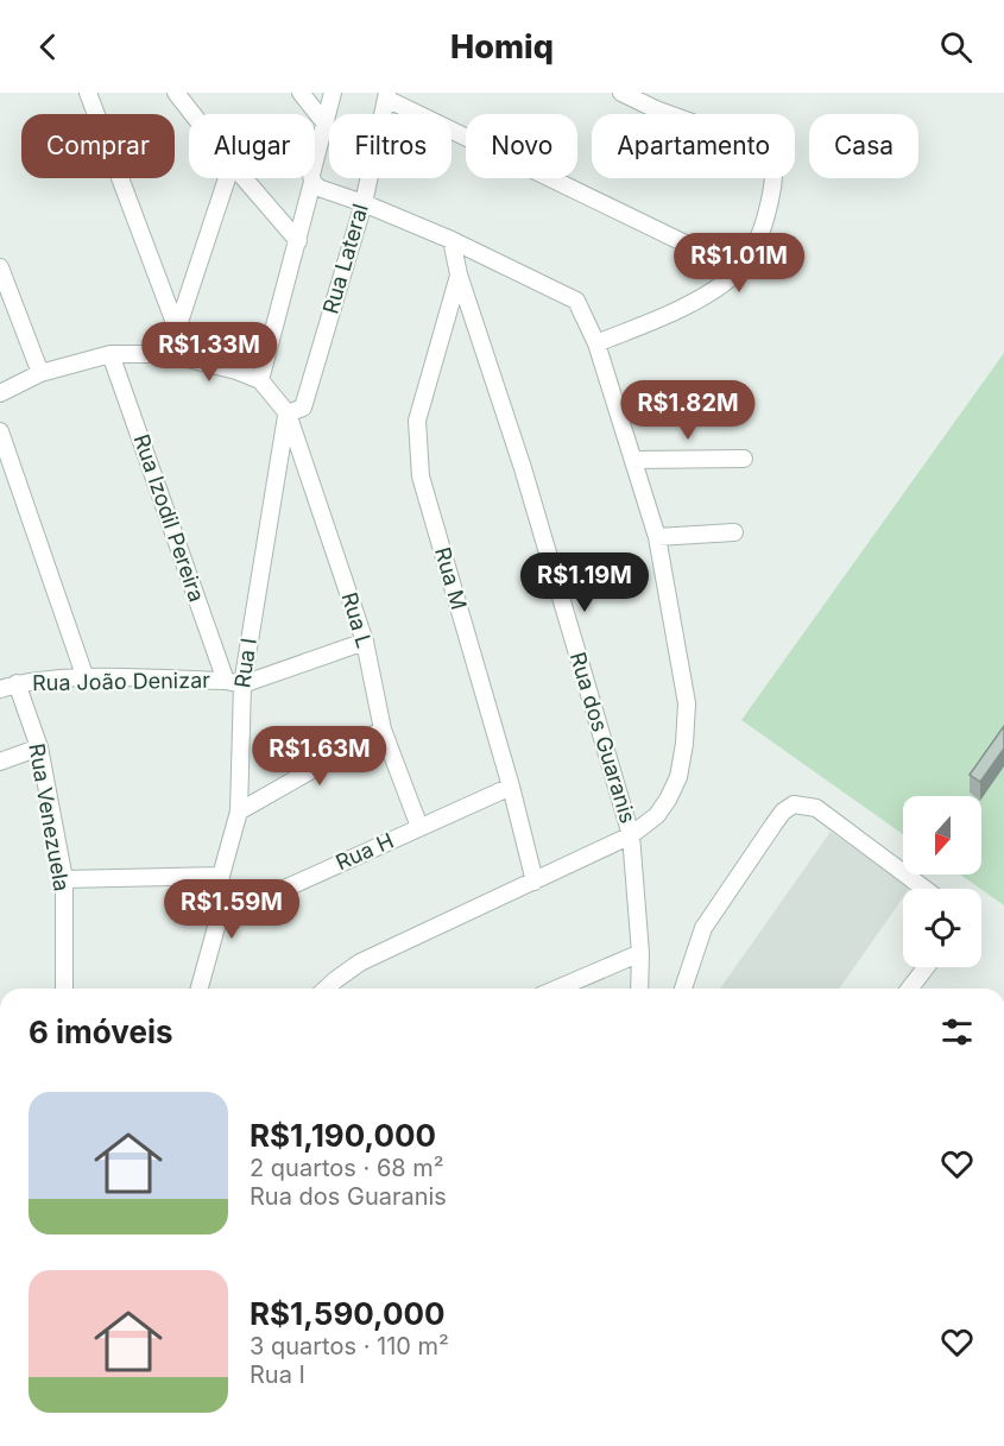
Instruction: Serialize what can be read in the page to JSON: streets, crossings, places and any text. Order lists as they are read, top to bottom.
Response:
{
  "streets": {
    "street": [
      "Rua Lateral",
      "Rua Izodil Pereira",
      "Rua M",
      "Rua L",
      "Rua I",
      "Rua João Denizar",
      "Rua dos Guaranis",
      "Rua Venezuela",
      "Rua H"
    ]
  },
  "crossings": [
    ["Rua Lateral", "Rua L"],
    ["Rua Lateral", "Rua I"],
    ["Rua Izodil Pereira", "Rua I"],
    ["Rua Izodil Pereira", "Rua João Denizar"],
    ["Rua M", "Rua dos Guaranis"],
    ["Rua M", "Rua H"],
    ["Rua L", "Rua I"],
    ["Rua L", "Rua H"],
    ["Rua I", "Rua João Denizar"],
    ["Rua I", "Rua H"],
    ["Rua João Denizar", "Rua Venezuela"]
  ],
  "north": "bottom",
  "page": {
    "header": "Homiq",
    "chip": [
      "Comprar",
      "Alugar",
      "Filtros",
      "Novo",
      "Apartamento",
      "Casa"
    ],
    "price": [
      "R$1.01M",
      "R$1.33M",
      "R$1.82M",
      "R$1.19M",
      "R$1.63M",
      "R$1.59M"
    ],
    "heading": "6 imóveis",
    "list": [
      {
        "name": "R$1,190,000",
        "note": "2 quartos · 68 m² · Rua dos Guaranis"
      },
      {
        "name": "R$1,590,000",
        "note": "3 quartos · 110 m² · Rua I"
      }
    ]
  }
}
